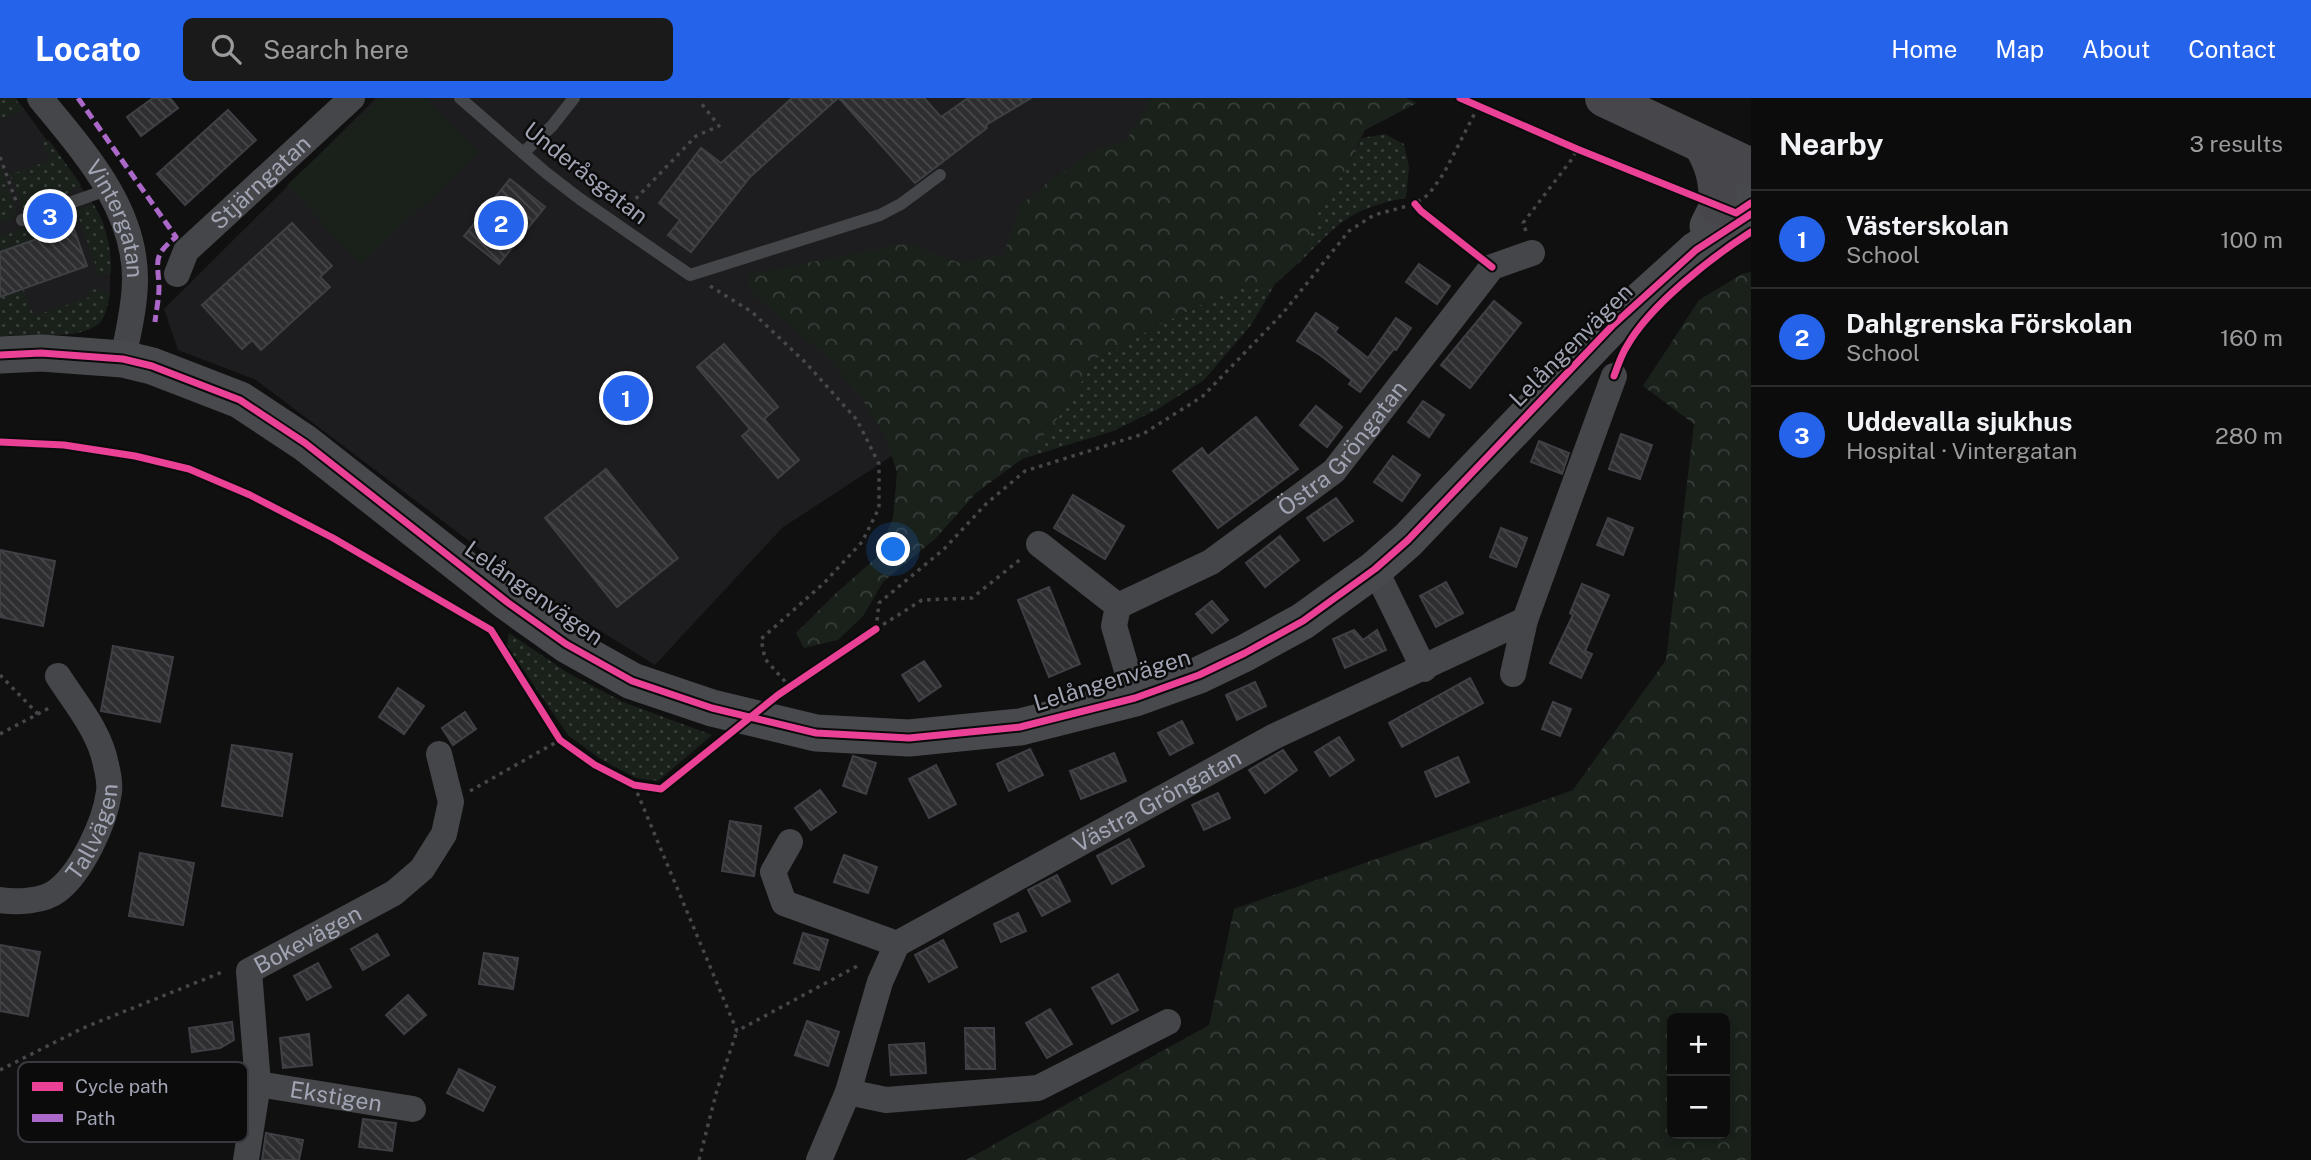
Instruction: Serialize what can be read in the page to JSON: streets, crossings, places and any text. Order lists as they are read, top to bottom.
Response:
{
  "streets": {
    "street": [
      "Stjärngatan",
      "Vintergatan",
      "Lelångenvägen",
      "Östra Gröngatan",
      "Västra Gröngatan",
      "Tallvägen",
      "Bokevägen",
      "Ekstigen"
    ],
    "lane": ["Underåsgatan"]
  },
  "crossings": [
    ["Vintergatan", "Lelångenvägen"],
    ["Bokevägen", "Ekstigen"]
  ],
  "legend": ["Cycle path", "Path"],
  "page": {
    "header": "Locato",
    "search": "Search here",
    "nav": [
      "Home",
      "Map",
      "About",
      "Contact"
    ],
    "heading": ["Nearby", "3 results"],
    "pins": ["3", "2", "1"],
    "list": [
      {
        "mark": "1",
        "name": "Västerskolan",
        "note": "School",
        "value": "100 m"
      },
      {
        "mark": "2",
        "name": "Dahlgrenska Förskolan",
        "note": "School",
        "value": "160 m"
      },
      {
        "mark": "3",
        "name": "Uddevalla sjukhus",
        "note": "Hospital · Vintergatan",
        "value": "280 m"
      }
    ],
    "map_buttons": ["+", "−"]
  }
}
